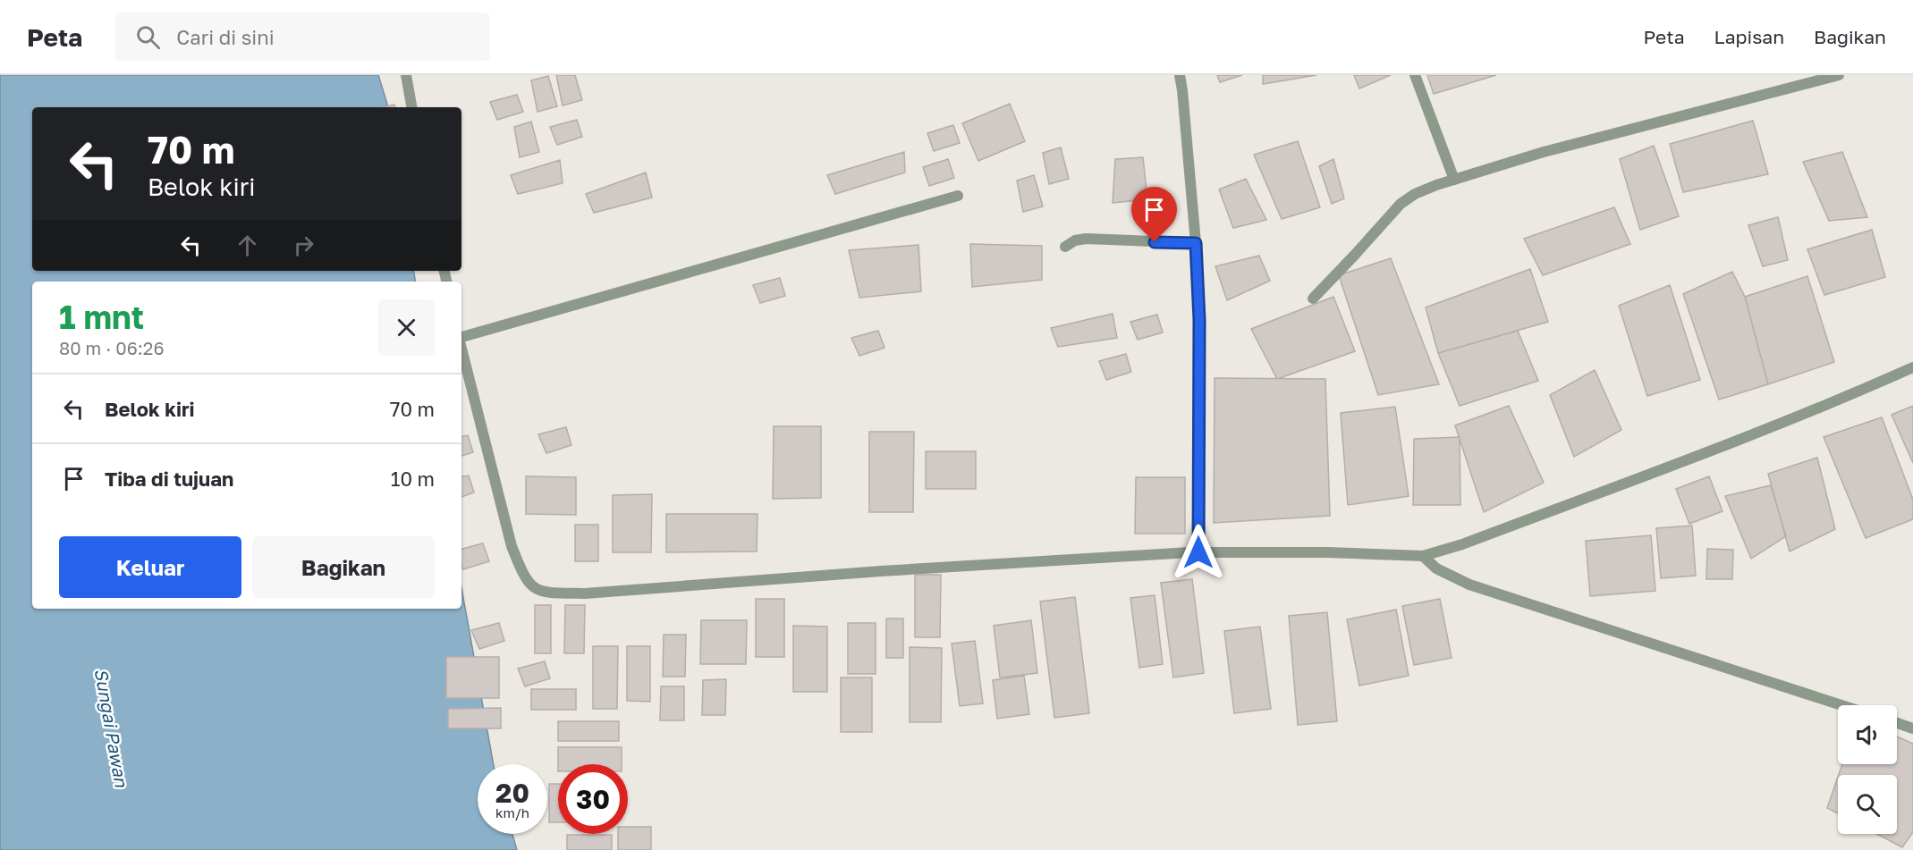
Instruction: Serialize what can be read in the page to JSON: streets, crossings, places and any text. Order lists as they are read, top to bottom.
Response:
{
  "water": ["Sungai Pawan"],
  "page": {
    "header": "Peta",
    "search": "Cari di sini",
    "nav": ["Peta", "Lapisan", "Bagikan"],
    "turn": ["70 m", "Belok kiri"],
    "heading": ["1 mnt", "80 m · 06:26"],
    "list": [
      {
        "name": "Belok kiri",
        "value": "70 m"
      },
      {
        "name": "Tiba di tujuan",
        "value": "10 m"
      }
    ],
    "buttons": ["Keluar", "Bagikan"],
    "speed": "20 km/h",
    "limit": "30"
  }
}
